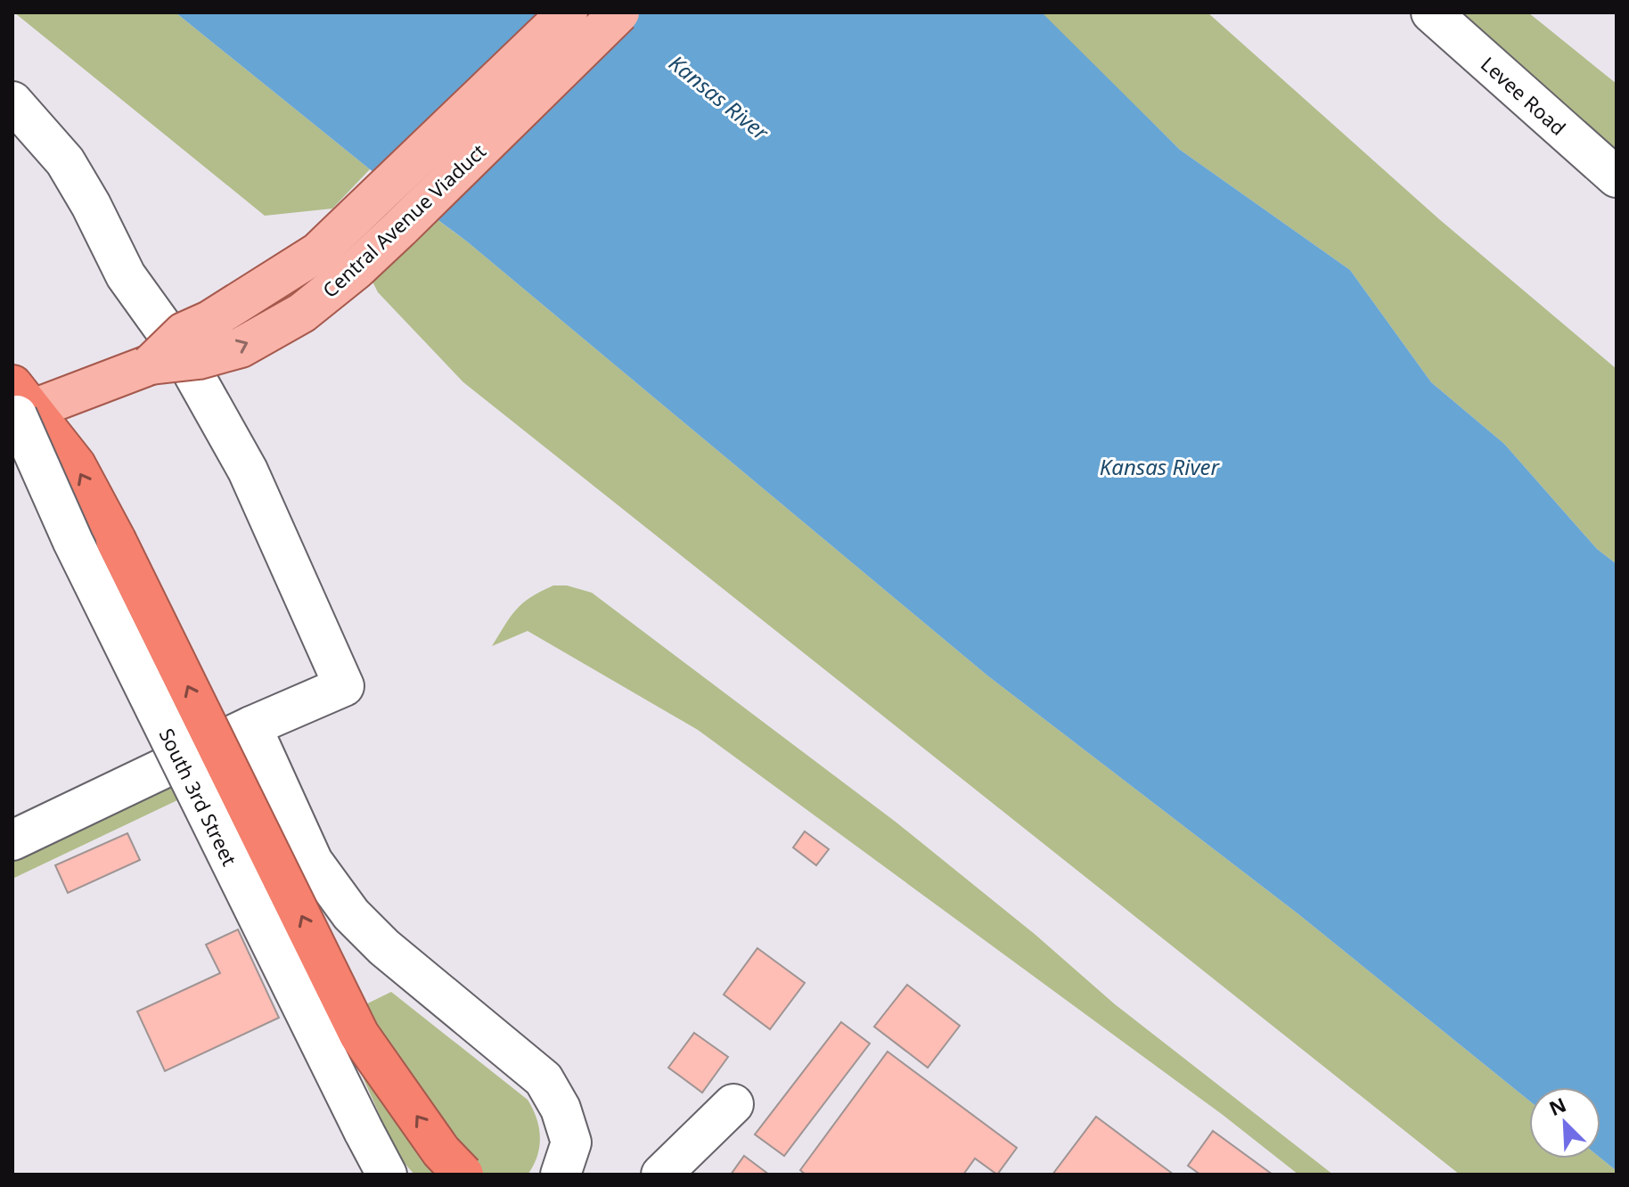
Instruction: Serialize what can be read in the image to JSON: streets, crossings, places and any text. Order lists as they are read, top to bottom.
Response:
{
  "streets": {
    "main road": ["Central Avenue Viaduct"],
    "street": ["Levee Road", "South 3rd Street"]
  },
  "crossings": [
    ["Central Avenue Viaduct", "South 3rd Street"]
  ],
  "water": ["Kansas River"],
  "north": "top left"
}
